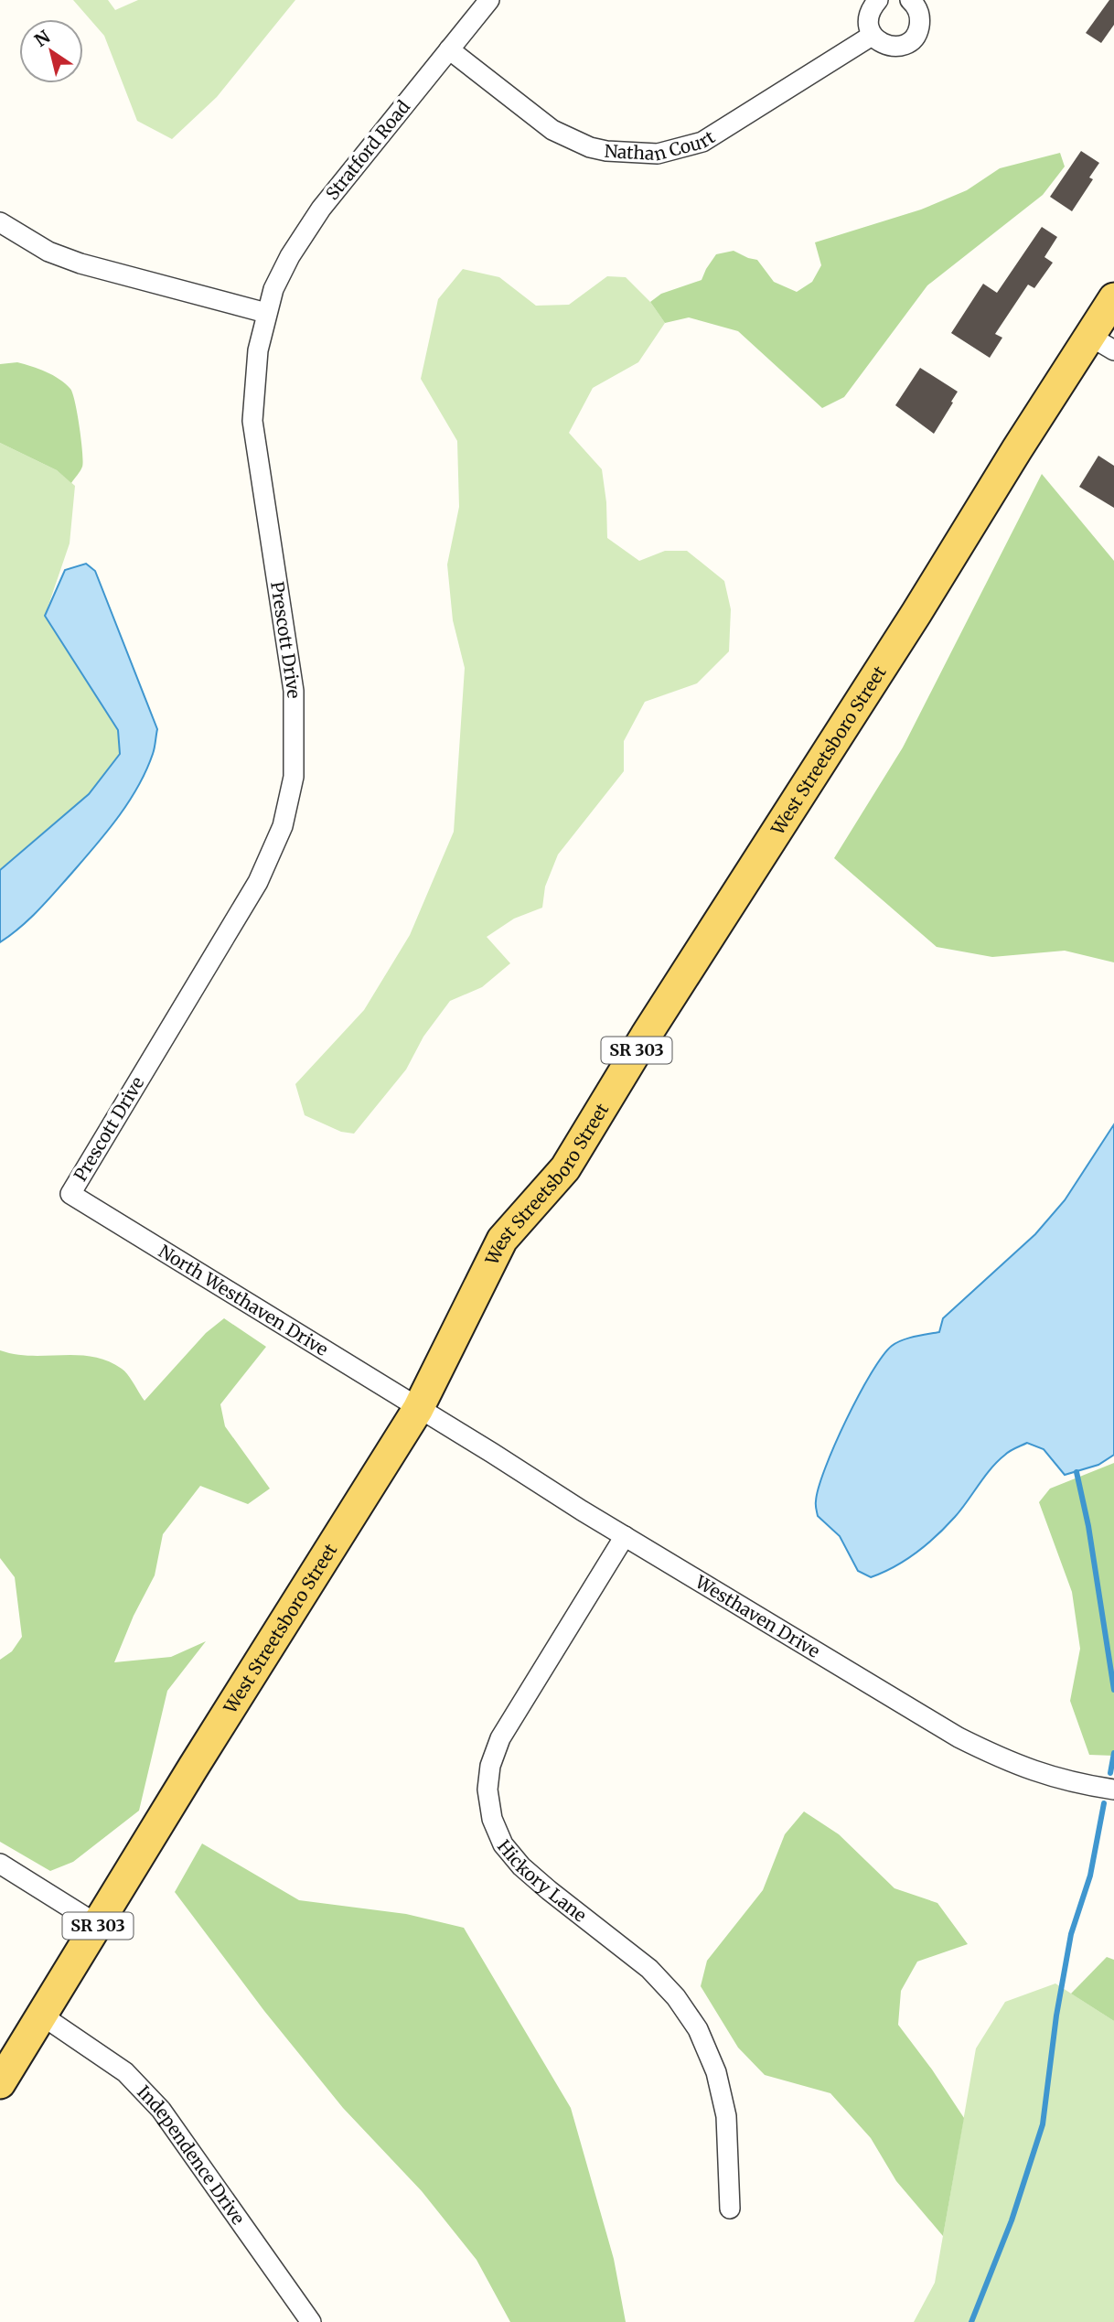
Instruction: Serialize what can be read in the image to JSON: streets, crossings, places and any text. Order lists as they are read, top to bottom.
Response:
{
  "streets": {
    "main road": ["West Streetsboro Street", "SR 303"],
    "street": [
      "Nathan Court",
      "Stratford Road",
      "Prescott Drive",
      "North Westhaven Drive",
      "Westhaven Drive",
      "Hickory Lane",
      "Independence Drive"
    ]
  },
  "crossings": [
    ["Nathan Court", "Stratford Road"],
    ["Stratford Road", "Prescott Drive"],
    ["Prescott Drive", "North Westhaven Drive"],
    ["West Streetsboro Street", "North Westhaven Drive"],
    ["West Streetsboro Street", "Westhaven Drive"],
    ["West Streetsboro Street", "Independence Drive"],
    ["North Westhaven Drive", "Westhaven Drive"],
    ["Westhaven Drive", "Hickory Lane"]
  ],
  "north": "top left"
}
